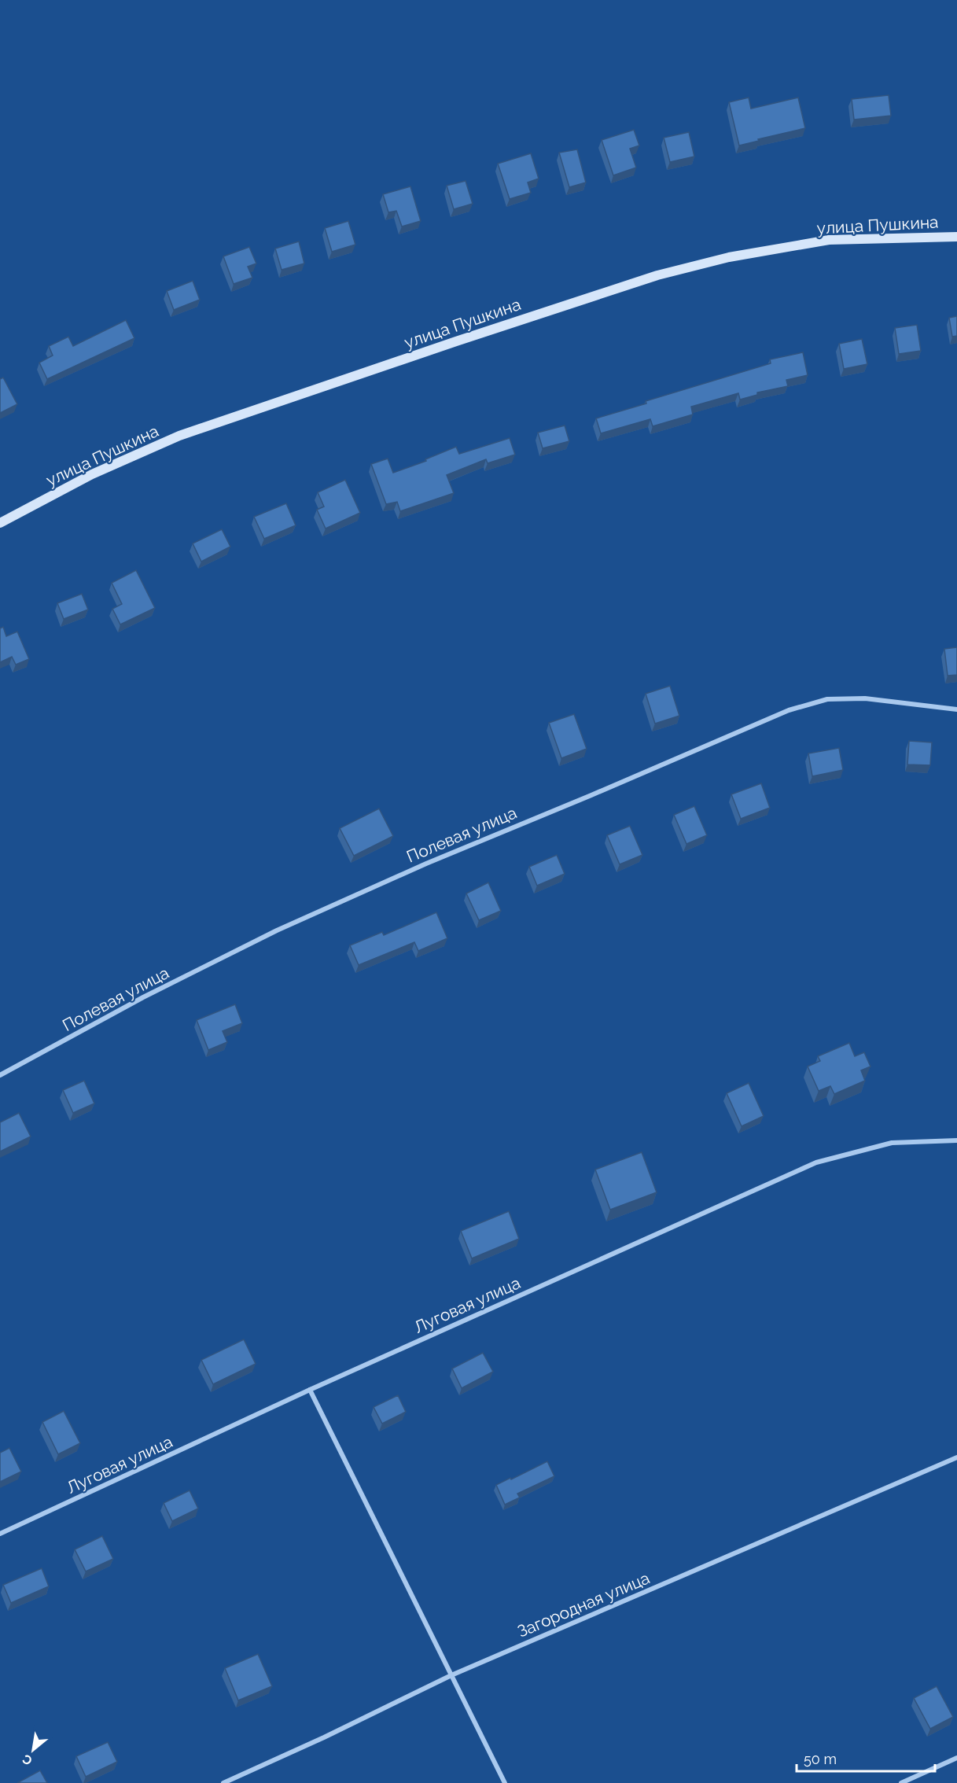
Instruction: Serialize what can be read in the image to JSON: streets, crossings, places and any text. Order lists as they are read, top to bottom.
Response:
{
  "streets": {
    "main road": ["улица Пушкина"],
    "street": ["Полевая улица", "Луговая улица", "Загородная улица"]
  },
  "scale_bar": "50 m",
  "north": "bottom left"
}
